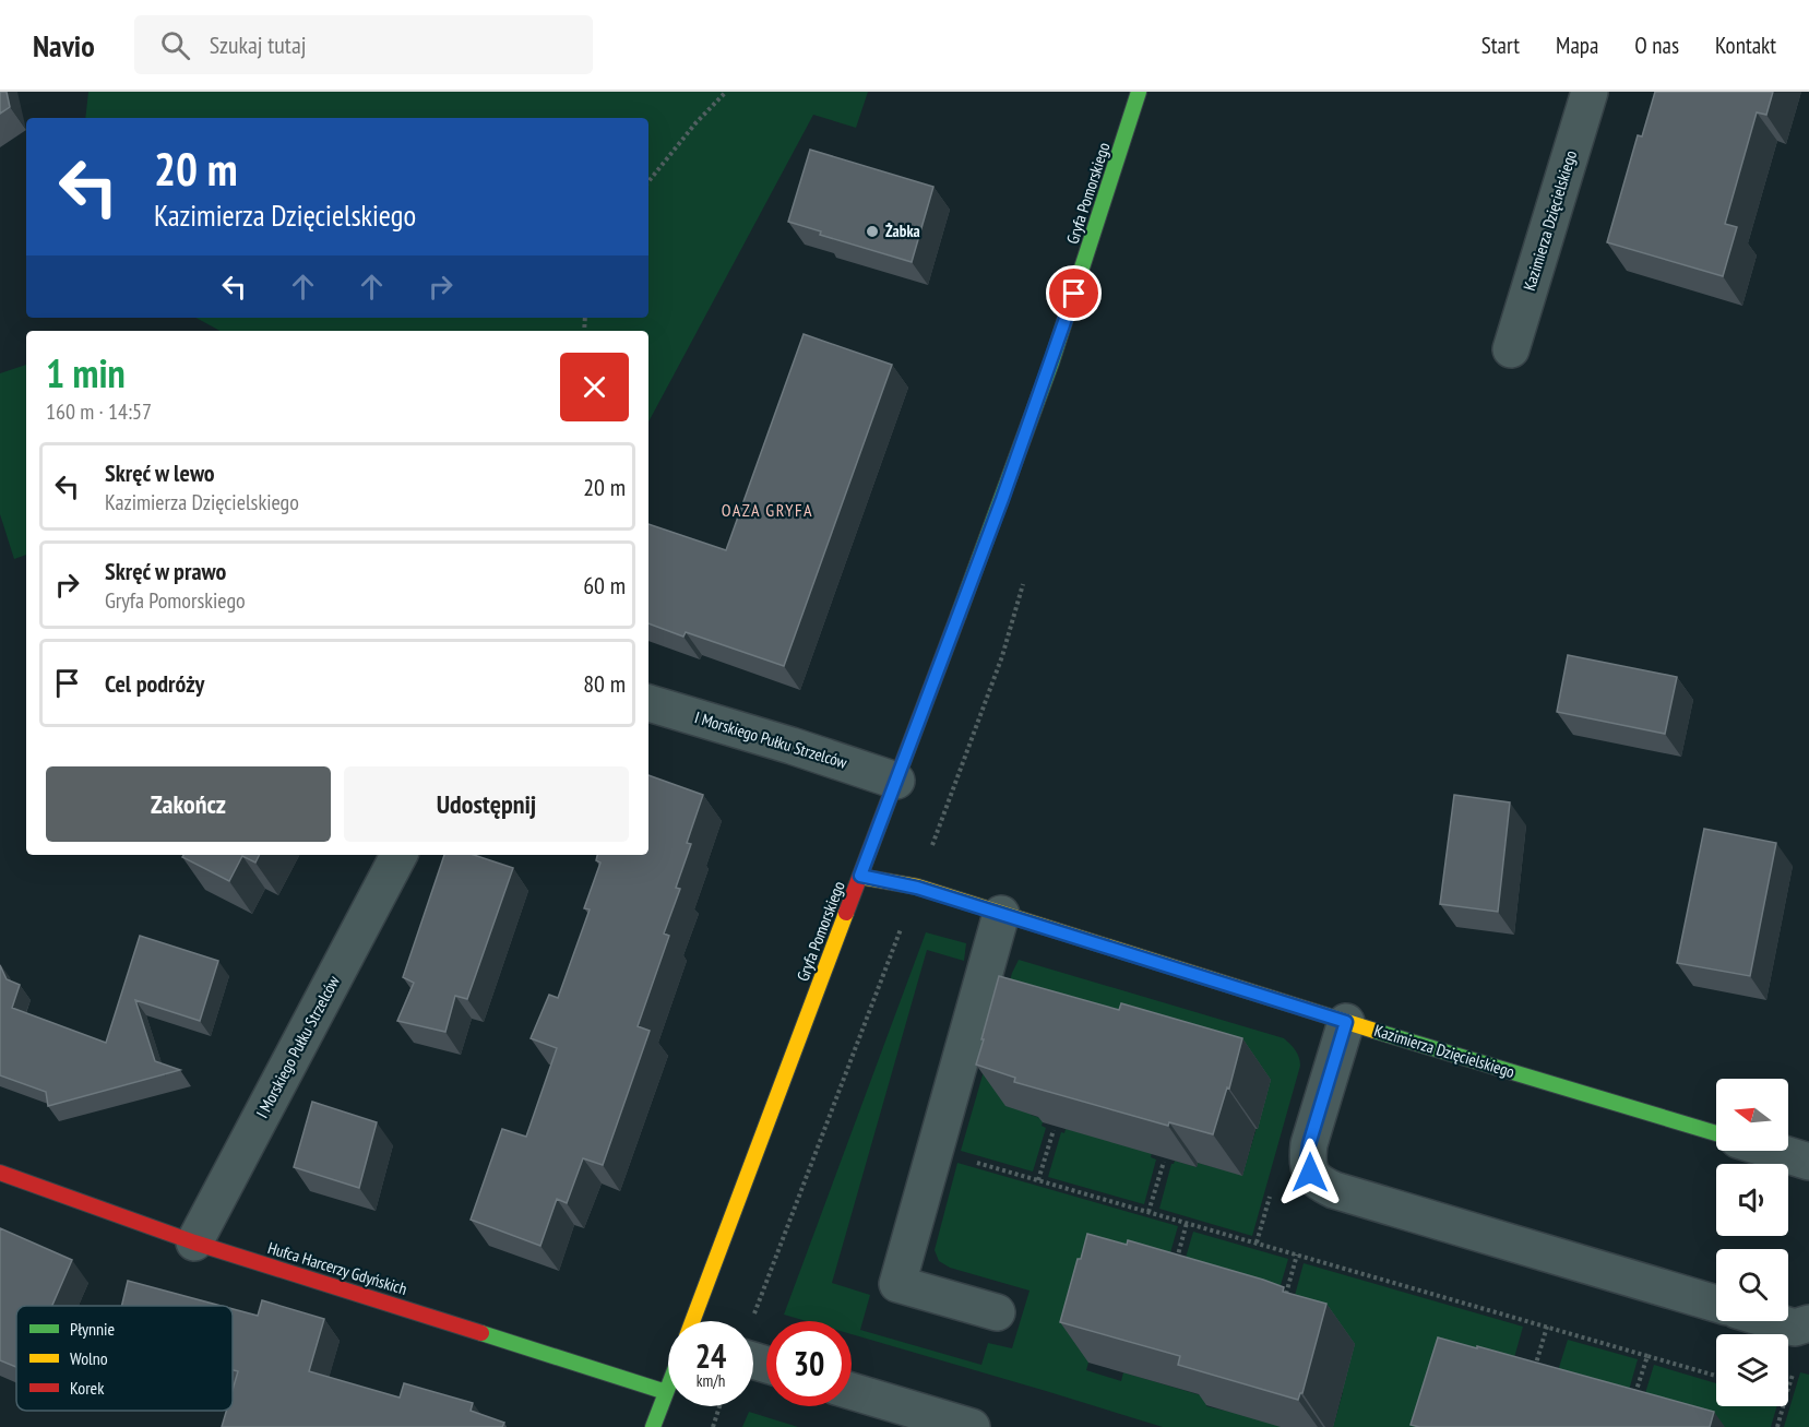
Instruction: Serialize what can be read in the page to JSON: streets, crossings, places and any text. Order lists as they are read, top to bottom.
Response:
{
  "streets": {
    "street": [
      "Gryfa Pomorskiego",
      "Kazimierza Dzięcielskiego",
      "I Morskiego Pułku Strzelców",
      "Hufca Harcerzy Gdyńskich"
    ]
  },
  "crossings": [
    ["Gryfa Pomorskiego", "Kazimierza Dzięcielskiego"],
    ["Gryfa Pomorskiego", "I Morskiego Pułku Strzelców"],
    ["I Morskiego Pułku Strzelców", "Hufca Harcerzy Gdyńskich"]
  ],
  "districts": ["OAZA GRYFA"],
  "places": ["Żabka"],
  "legend": ["Płynnie", "Wolno", "Korek"],
  "north": "left",
  "page": {
    "header": "Navio",
    "search": "Szukaj tutaj",
    "nav": [
      "Start",
      "Mapa",
      "O nas",
      "Kontakt"
    ],
    "turn": ["20 m", "Kazimierza Dzięcielskiego"],
    "heading": ["1 min", "160 m · 14:57"],
    "list": [
      {
        "name": "Skręć w lewo",
        "note": "Kazimierza Dzięcielskiego",
        "value": "20 m"
      },
      {
        "name": "Skręć w prawo",
        "note": "Gryfa Pomorskiego",
        "value": "60 m"
      },
      {
        "name": "Cel podróży",
        "value": "80 m"
      }
    ],
    "buttons": ["Zakończ", "Udostępnij"],
    "speed": "24 km/h",
    "limit": "30"
  }
}
